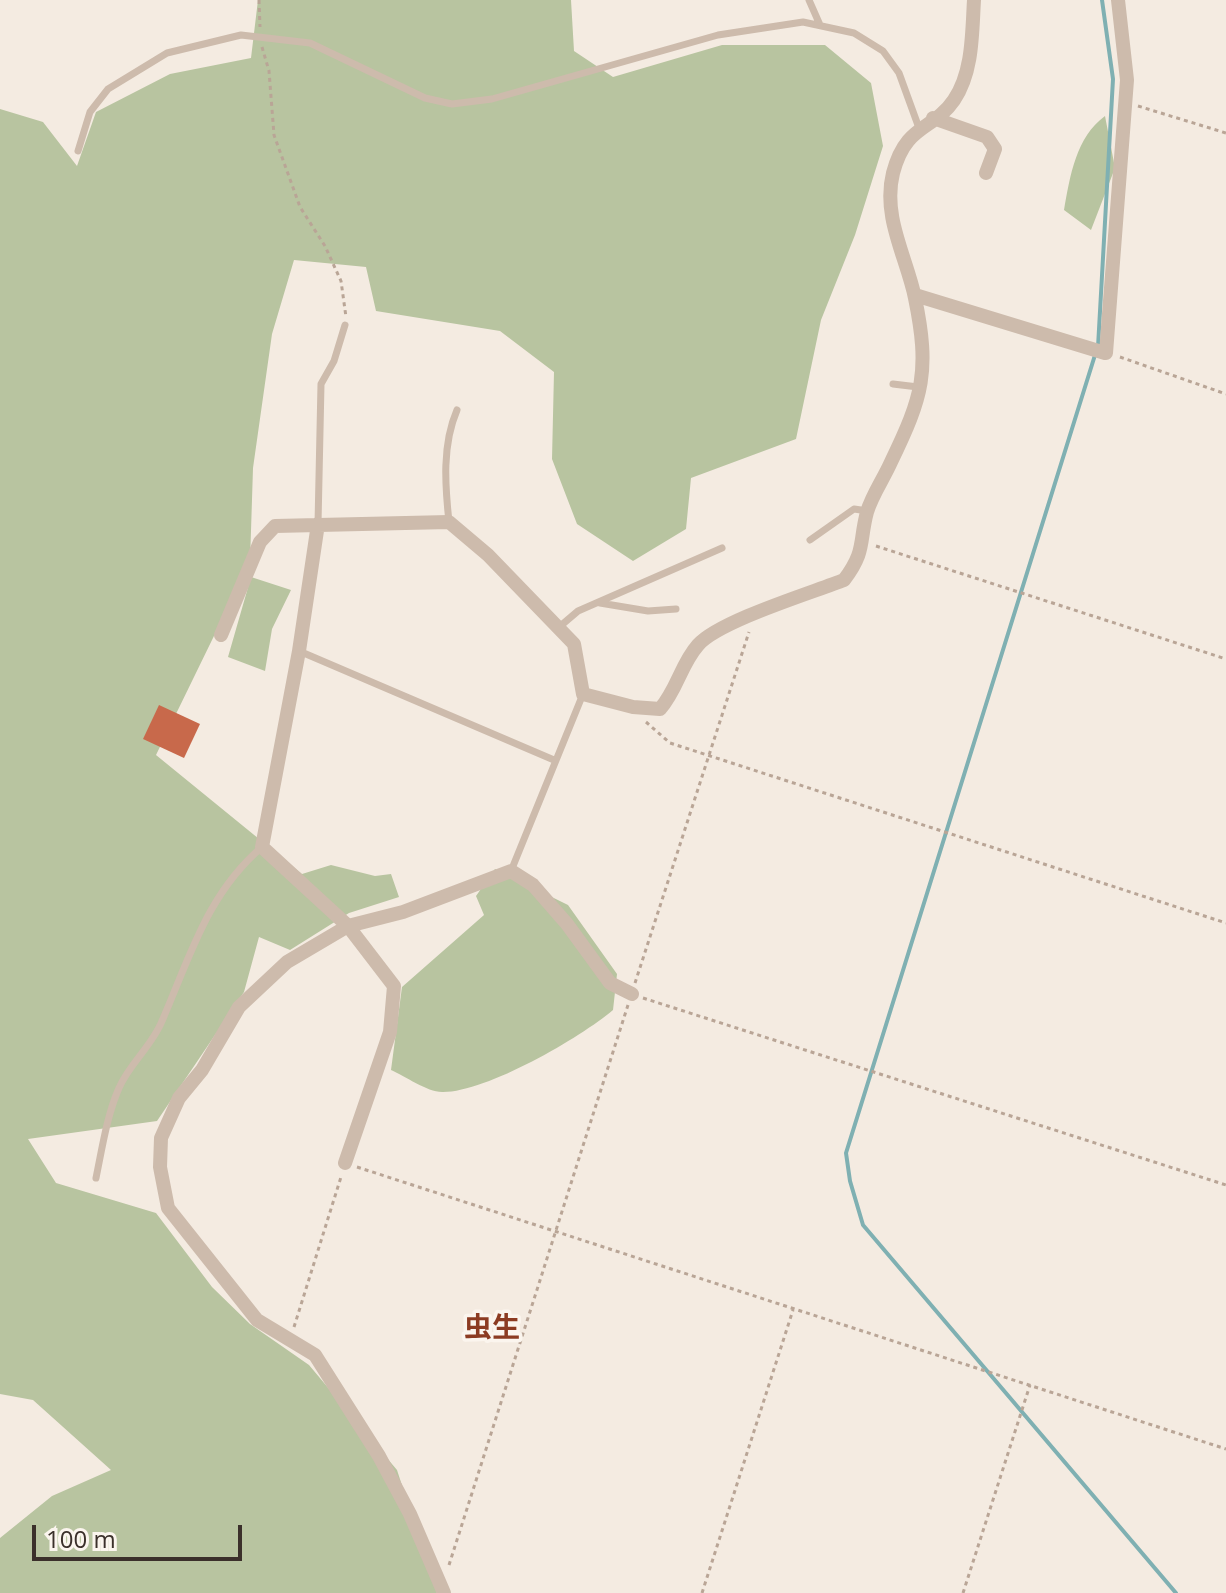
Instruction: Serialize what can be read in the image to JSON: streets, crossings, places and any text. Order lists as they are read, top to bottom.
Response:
{
  "districts": ["虫生"],
  "scale_bar": "100 m"
}
